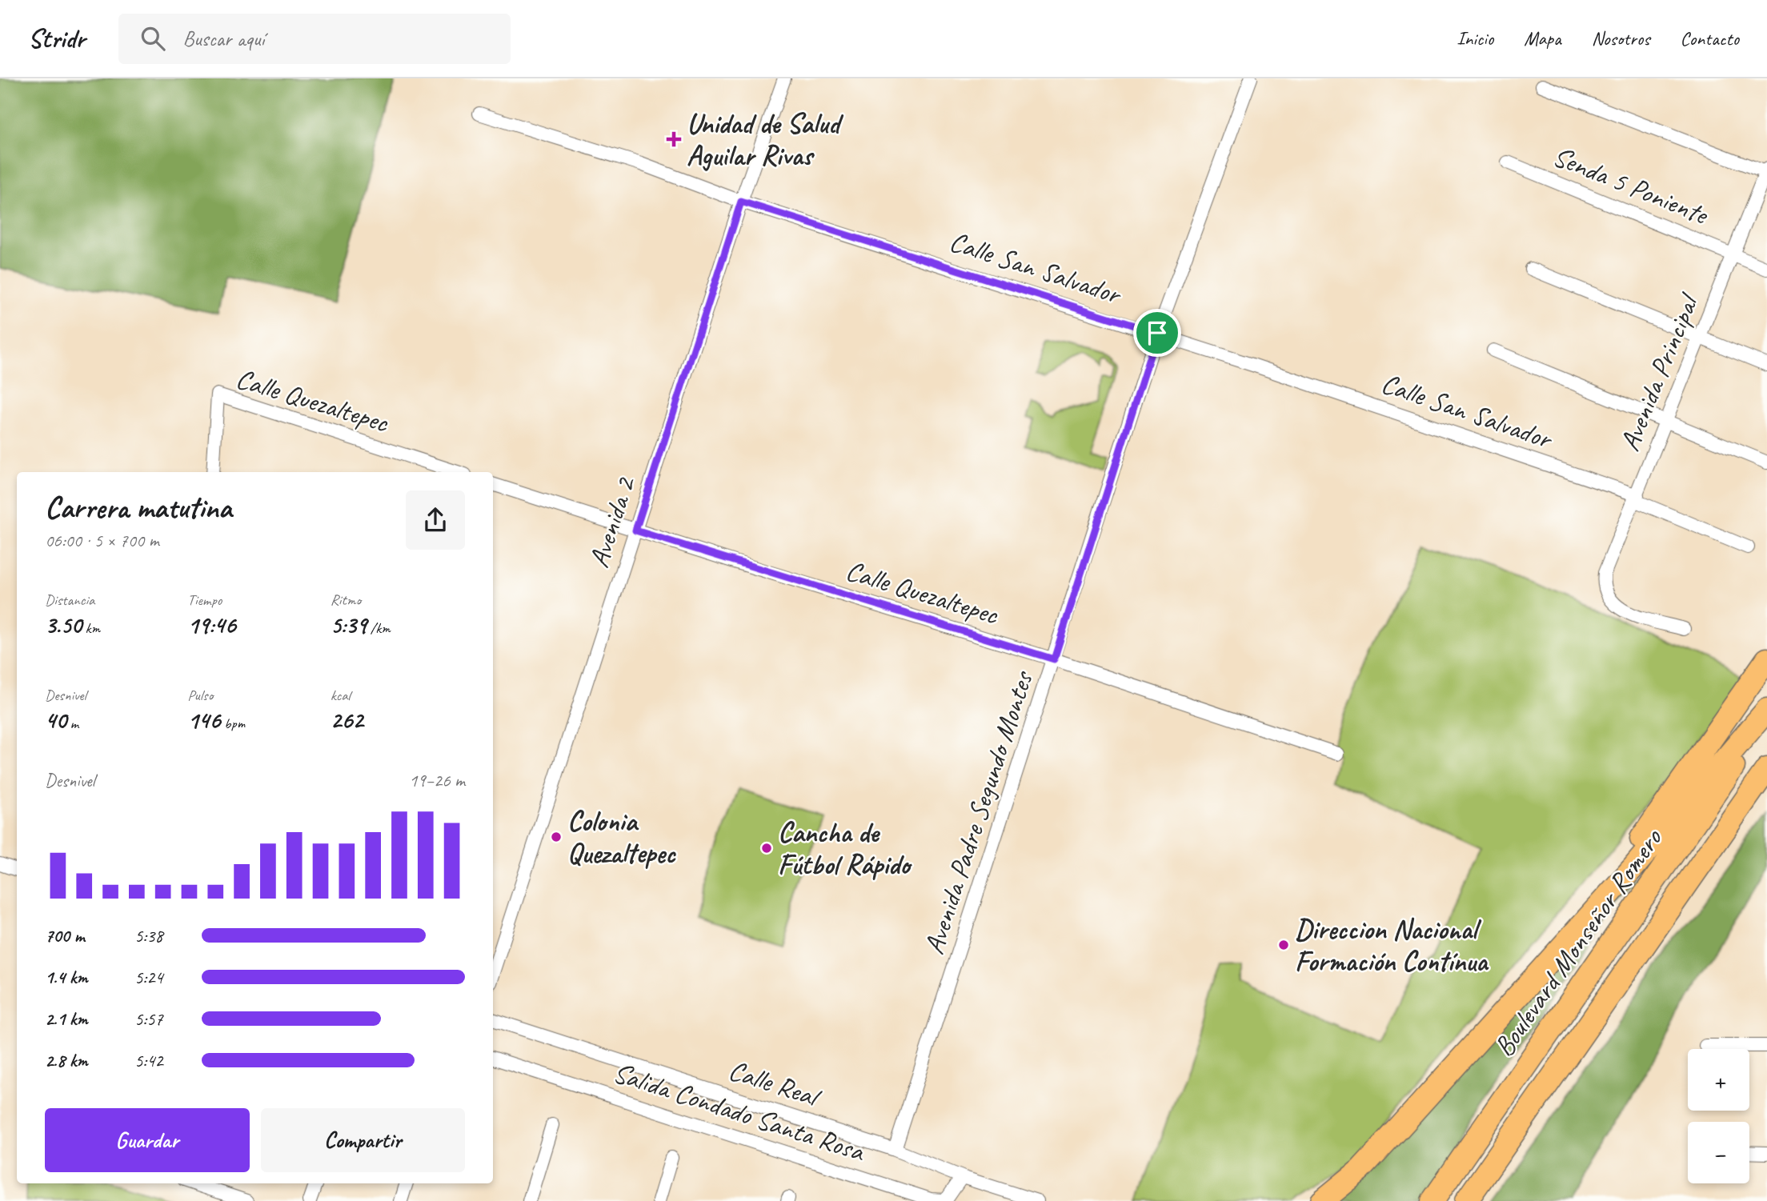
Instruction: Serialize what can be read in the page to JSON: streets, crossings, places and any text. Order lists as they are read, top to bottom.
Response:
{
  "streets": {
    "highway": ["Boulevard Monseñor Romero"],
    "street": [
      "Senda 5 Poniente",
      "Calle San Salvador",
      "Avenida Principal",
      "Calle Quezaltepec",
      "Avenida 2",
      "Avenida Padre Segundo Montes",
      "Calle Real",
      "Salida Condado Santa Rosa"
    ]
  },
  "crossings": [
    ["Senda 5 Poniente", "Avenida Principal"],
    ["Calle San Salvador", "Avenida Principal"],
    ["Calle San Salvador", "Avenida 2"],
    ["Calle San Salvador", "Avenida Padre Segundo Montes"],
    ["Calle Quezaltepec", "Avenida 2"],
    ["Calle Quezaltepec", "Avenida Padre Segundo Montes"],
    ["Avenida Padre Segundo Montes", "Calle Real"],
    ["Calle Real", "Salida Condado Santa Rosa"]
  ],
  "places": {
    "health": ["Unidad de Salud Aguilar Rivas"],
    "other": ["Colonia Quezaltepec", "Cancha de Fútbol Rápido", "Direccion Nacional Formación Contínua"]
  },
  "page": {
    "header": "Stridr",
    "search": "Buscar aquí",
    "nav": [
      "Inicio",
      "Mapa",
      "Nosotros",
      "Contacto"
    ],
    "heading": ["Carrera matutina", "06:00 · 5 × 700 m"],
    "stats": [
      ["Distancia", "3.50 km"],
      ["Tiempo", "19:46"],
      ["Ritmo", "5:39 /km"],
      ["Desnivel", "40 m"],
      ["Pulso", "146 bpm"],
      ["kcal", "262"]
    ],
    "chart": ["Desnivel", "19–26 m"],
    "list": [
      {
        "name": "700 m",
        "note": "5:38"
      },
      {
        "name": "1.4 km",
        "note": "5:24"
      },
      {
        "name": "2.1 km",
        "note": "5:57"
      },
      {
        "name": "2.8 km",
        "note": "5:42"
      }
    ],
    "map_buttons": ["+", "−"],
    "buttons": ["Guardar", "Compartir"]
  }
}
